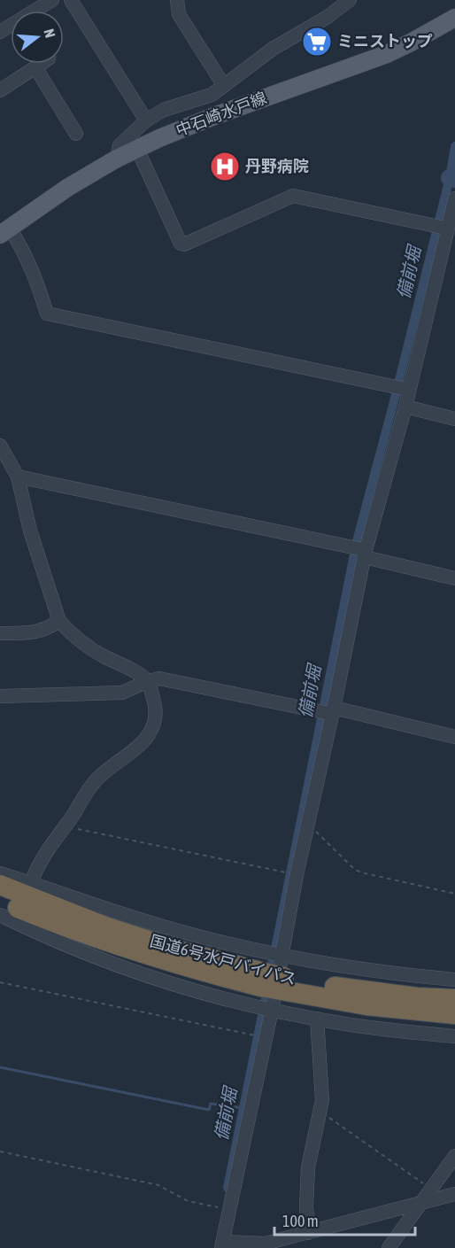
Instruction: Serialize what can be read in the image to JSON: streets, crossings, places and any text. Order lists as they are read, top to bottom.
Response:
{
  "streets": {
    "highway": ["国道6号水戸バイパス"],
    "main road": ["中石崎水戸線"]
  },
  "water": ["備前堀"],
  "places": {
    "supermarket": ["ミニストップ"],
    "hospital": ["丹野病院"]
  },
  "scale_bar": "100 m",
  "north": "right"
}
